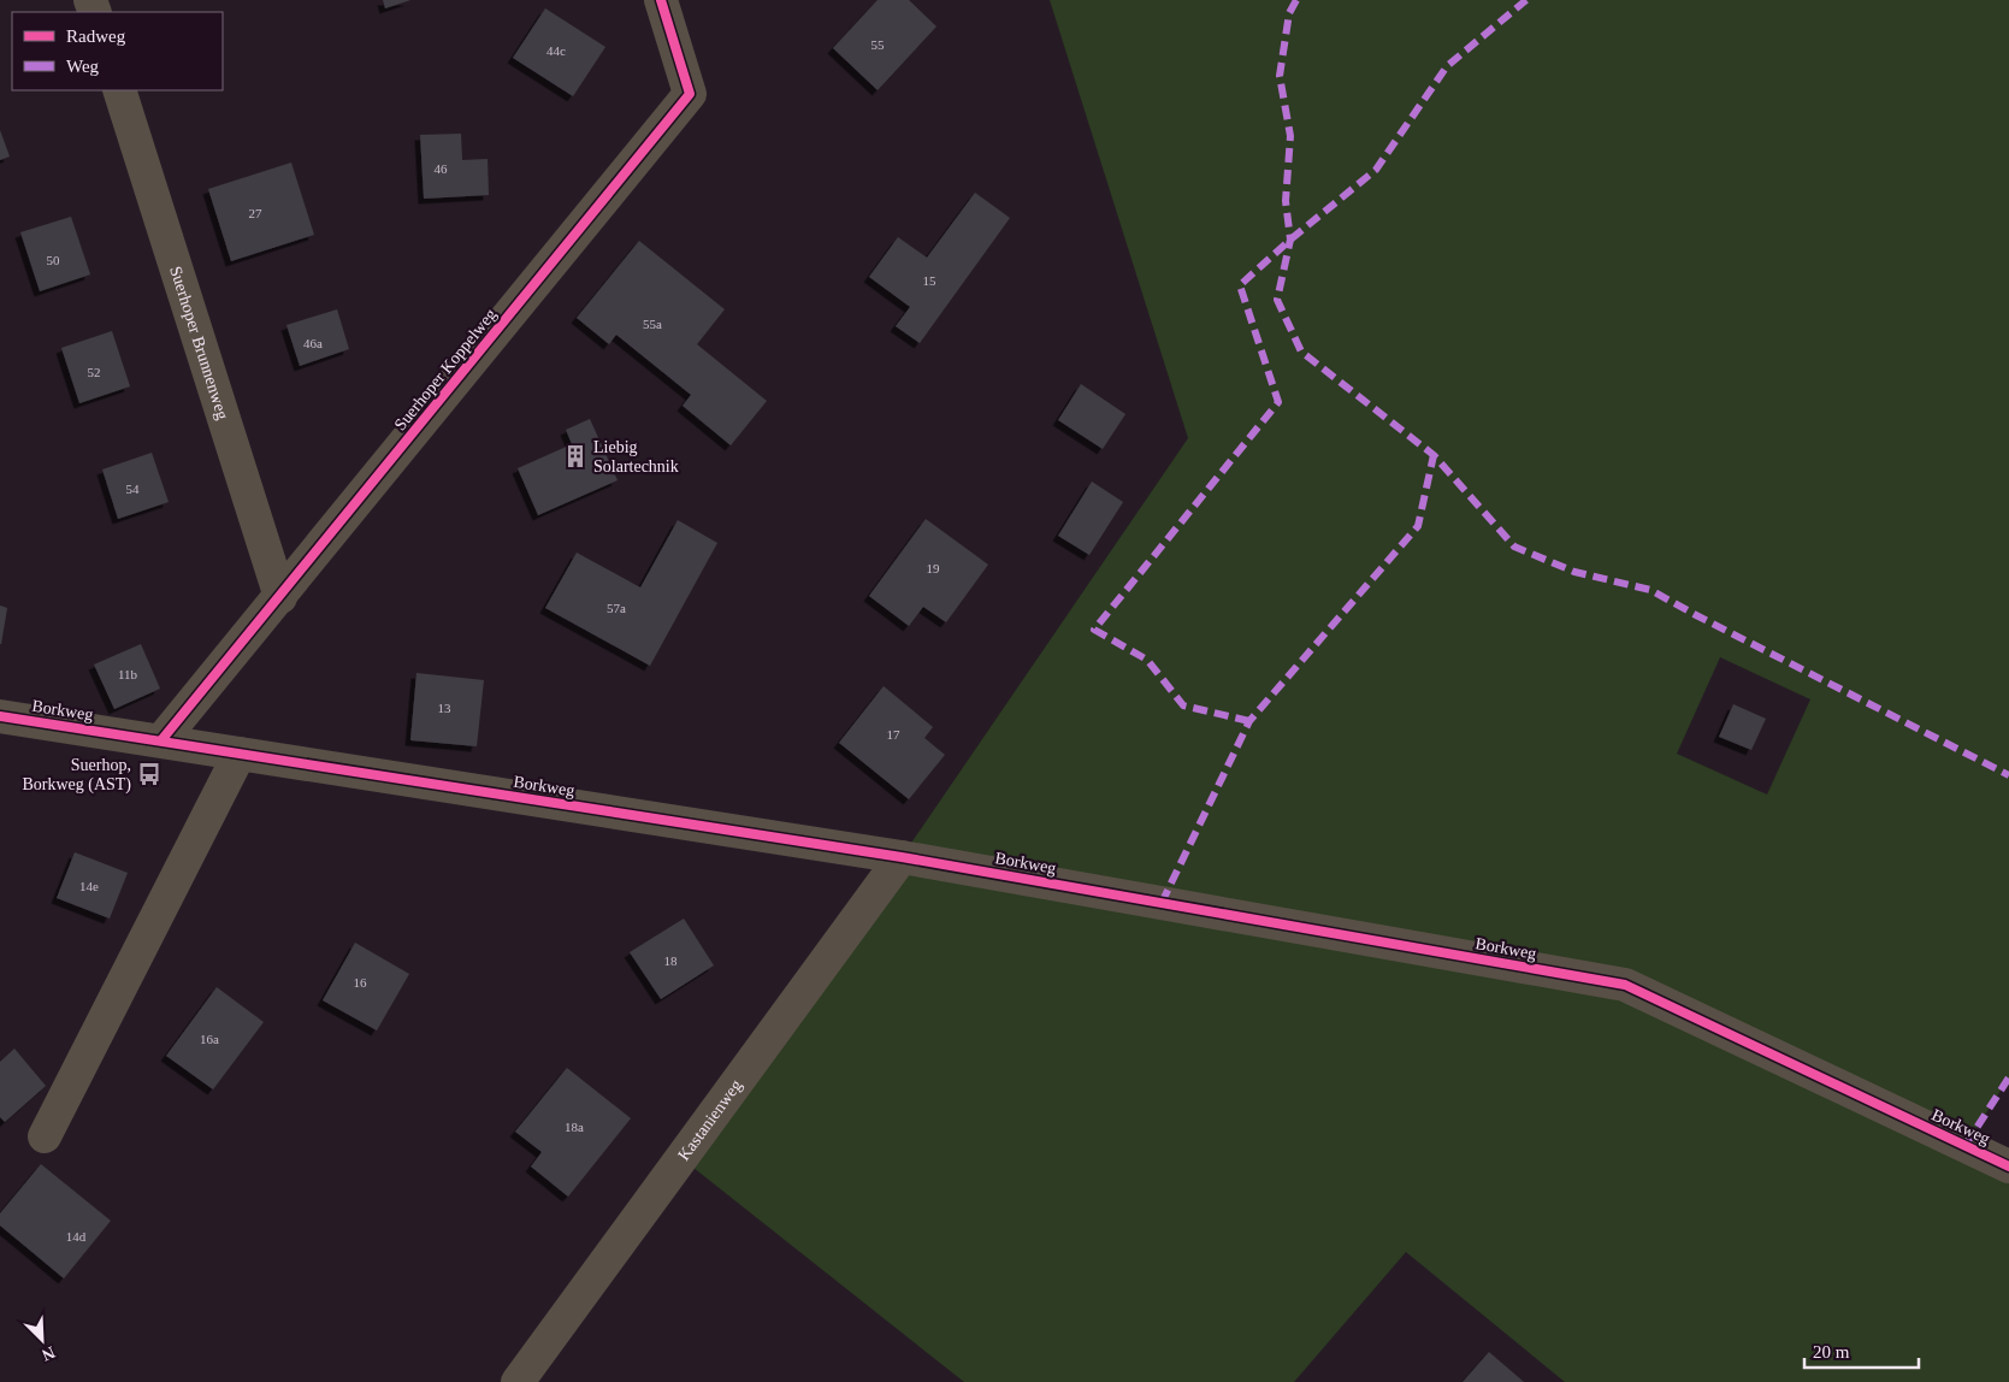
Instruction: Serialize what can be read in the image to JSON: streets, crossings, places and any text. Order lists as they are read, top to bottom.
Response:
{
  "streets": {
    "street": [
      "Suerhoper Brunnenweg",
      "Suerhoper Koppelweg",
      "Borkweg",
      "Kastanienweg"
    ]
  },
  "crossings": [
    ["Suerhoper Brunnenweg", "Suerhoper Koppelweg"],
    ["Suerhoper Koppelweg", "Borkweg"],
    ["Borkweg", "Kastanienweg"]
  ],
  "places": {
    "building": ["Liebig Solartechnik"],
    "bus stop": ["Suerhop, Borkweg (AST)"]
  },
  "house_numbers": [
    "55",
    "44c",
    "46",
    "27",
    "50",
    "15",
    "55a",
    "46a",
    "52",
    "54",
    "19",
    "57a",
    "11b",
    "13",
    "17",
    "14e",
    "18",
    "16",
    "16a",
    "18a",
    "14d"
  ],
  "legend": ["Radweg", "Weg"],
  "scale_bar": "20 m",
  "north": "bottom right"
}
